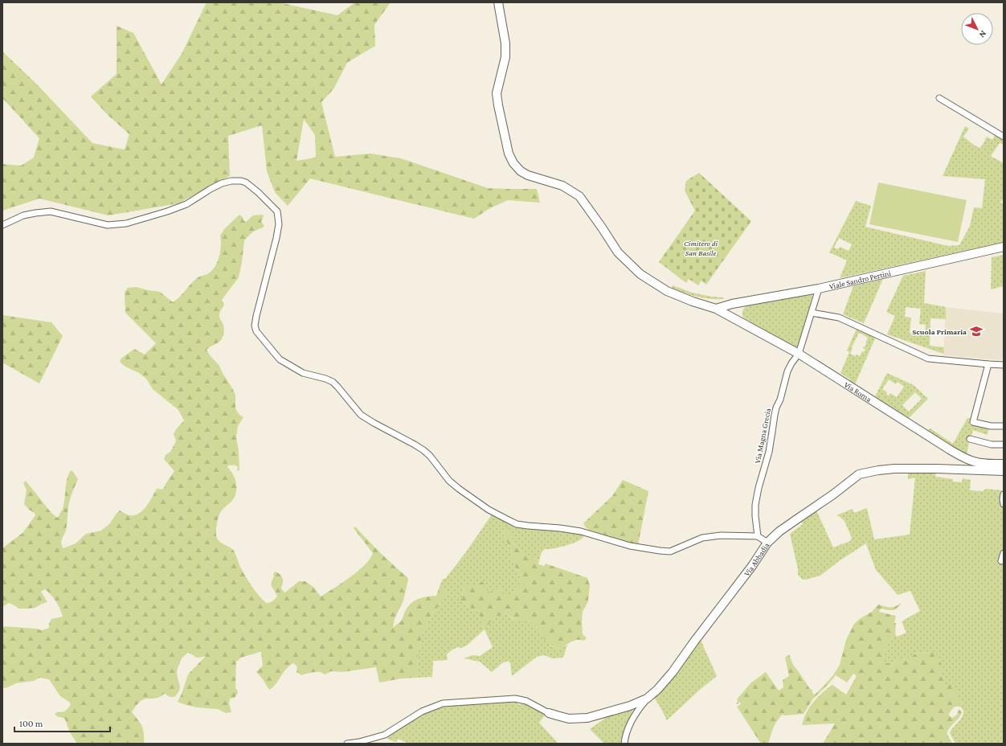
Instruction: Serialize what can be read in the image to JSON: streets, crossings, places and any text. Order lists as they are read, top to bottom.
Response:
{
  "streets": {
    "street": [
      "Viale Sandro Pertini",
      "Via Roma",
      "Via Magna Grecia",
      "Via Abbadia"
    ]
  },
  "crossings": [
    ["Viale Sandro Pertini", "Via Roma"],
    ["Viale Sandro Pertini", "Via Magna Grecia"],
    ["Via Roma", "Via Magna Grecia"]
  ],
  "parks": ["Cimitero di San Basile"],
  "places": {
    "school or university": ["Scuola Primaria"]
  },
  "scale_bar": "100 m",
  "north": "bottom right"
}
